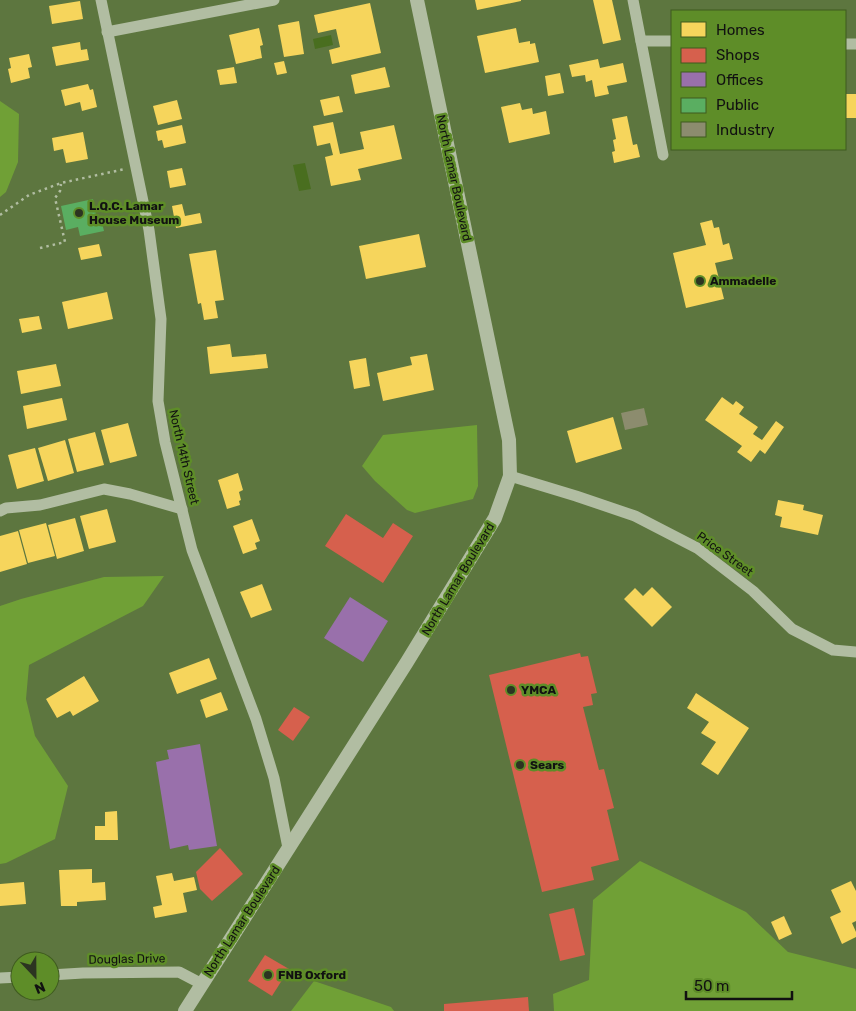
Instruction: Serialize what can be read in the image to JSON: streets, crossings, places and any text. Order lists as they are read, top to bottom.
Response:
{
  "streets": {
    "street": [
      "North Lamar Boulevard",
      "North 14th Street",
      "Price Street",
      "Douglas Drive"
    ]
  },
  "crossings": [
    ["North Lamar Boulevard", "North 14th Street"],
    ["North Lamar Boulevard", "Price Street"],
    ["North Lamar Boulevard", "Douglas Drive"]
  ],
  "places": [
    "L.Q.C. Lamar House Museum",
    "Ammadelle",
    "YMCA",
    "Sears",
    "FNB Oxford"
  ],
  "legend": [
    "Homes",
    "Shops",
    "Offices",
    "Public",
    "Industry"
  ],
  "scale_bar": "50 m",
  "north": "bottom"
}
